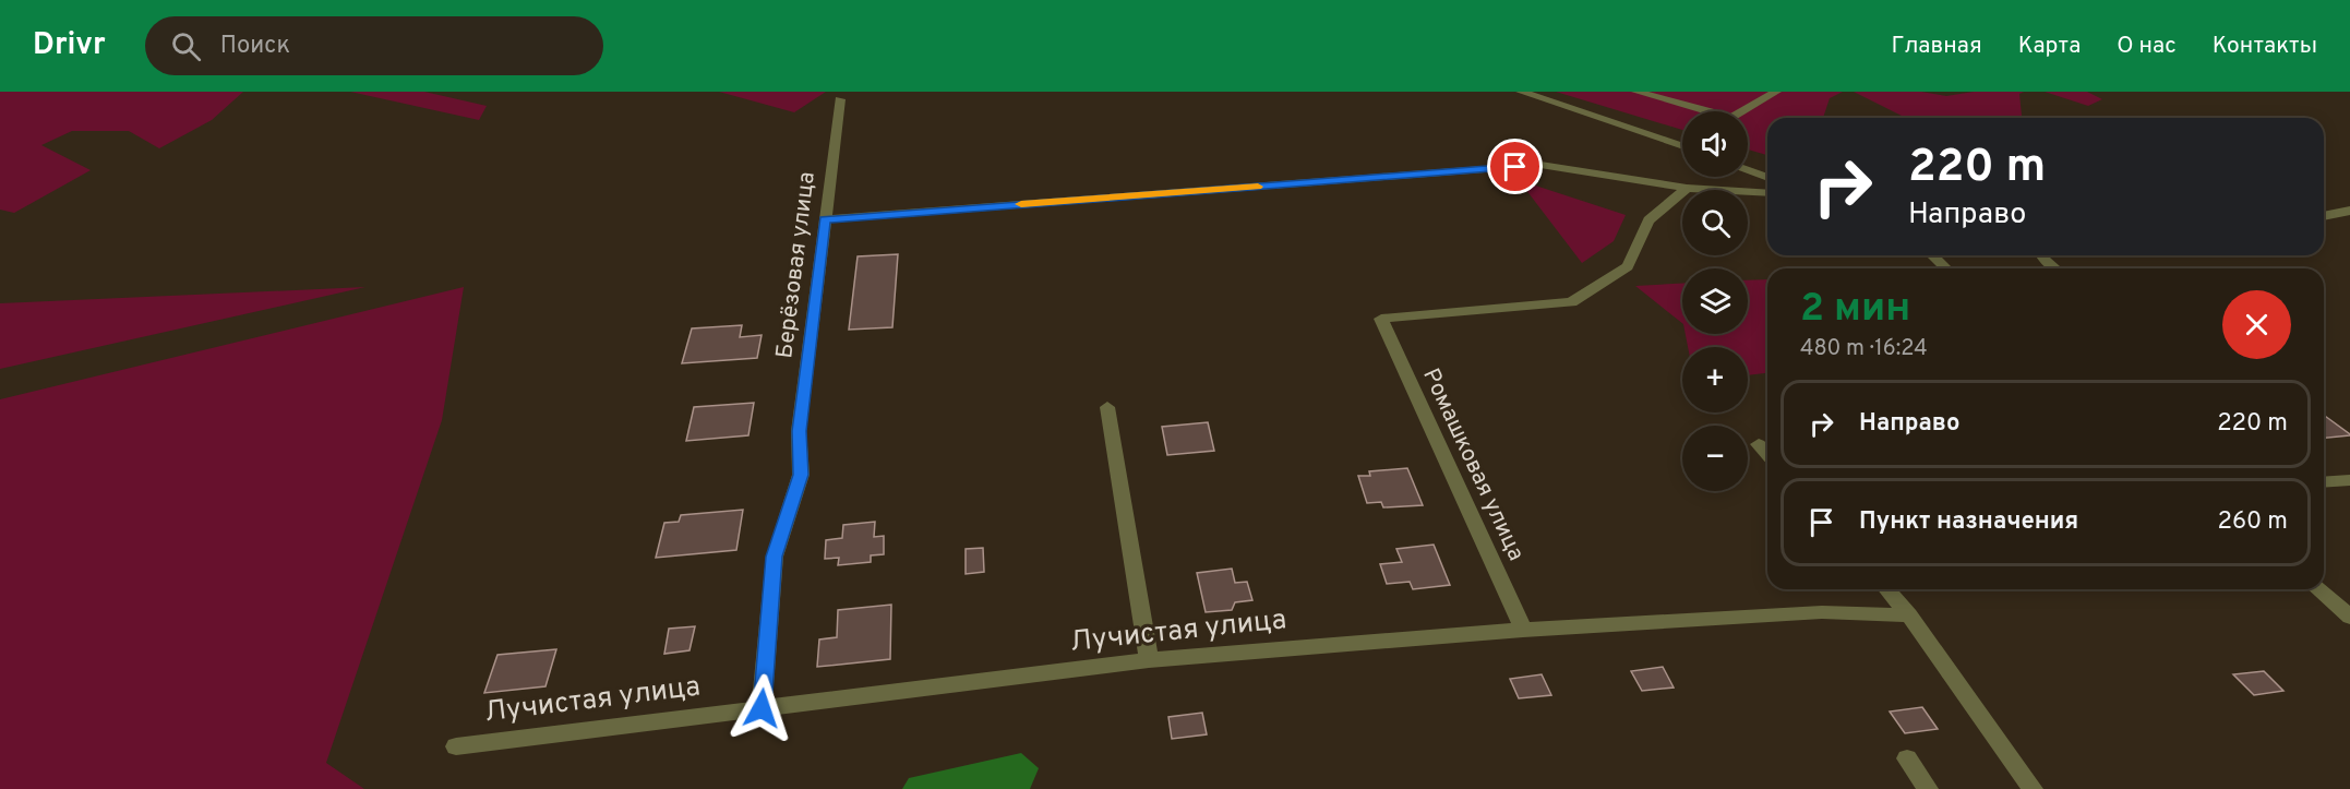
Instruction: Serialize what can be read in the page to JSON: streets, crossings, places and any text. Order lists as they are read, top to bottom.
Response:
{
  "streets": {
    "street": ["Берёзовая улица", "Ромашковая улица", "Лучистая улица"]
  },
  "crossings": [
    ["Берёзовая улица", "Лучистая улица"],
    ["Ромашковая улица", "Лучистая улица"]
  ],
  "page": {
    "header": "Drivr",
    "search": "Поиск",
    "nav": [
      "Главная",
      "Карта",
      "О нас",
      "Контакты"
    ],
    "map_buttons": ["+", "−"],
    "turn": ["220 m", "Направо"],
    "heading": ["2 мин", "480 m · 16:24"],
    "list": [
      {
        "name": "Направо",
        "value": "220 m"
      },
      {
        "name": "Пункт назначения",
        "value": "260 m"
      }
    ]
  }
}
